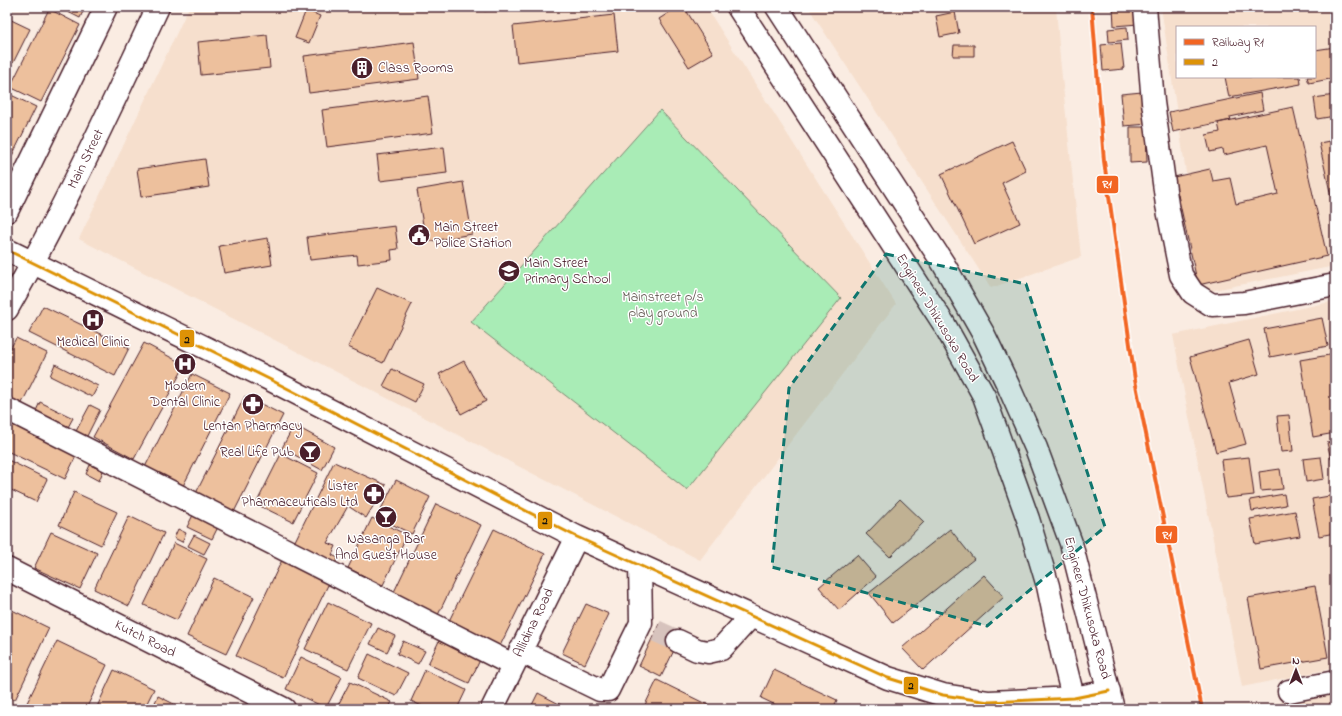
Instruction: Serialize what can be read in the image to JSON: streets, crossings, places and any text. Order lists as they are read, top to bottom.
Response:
{
  "streets": {
    "street": [
      "Main Street",
      "Engineer Dhikusoka Road",
      "Allidina Road",
      "Kutch Road"
    ]
  },
  "parks": ["Mainstreet p/s play ground"],
  "places": {
    "building": ["Class Rooms"],
    "public building": ["Main Street Police Station"],
    "school or university": ["Main Street Primary School"],
    "hospital": ["Medical Clinic", "Modern Dental Clinic"],
    "pharmacy": ["Lentan Pharmacy", "Lister Pharmaceuticals Ltd"],
    "bar": ["Real Life Pub", "Nasanga Bar And Guest House"]
  },
  "lines": ["rail line R1", "transit line 2"],
  "legend": ["Railway R1", "2"],
  "north": "top"
}
